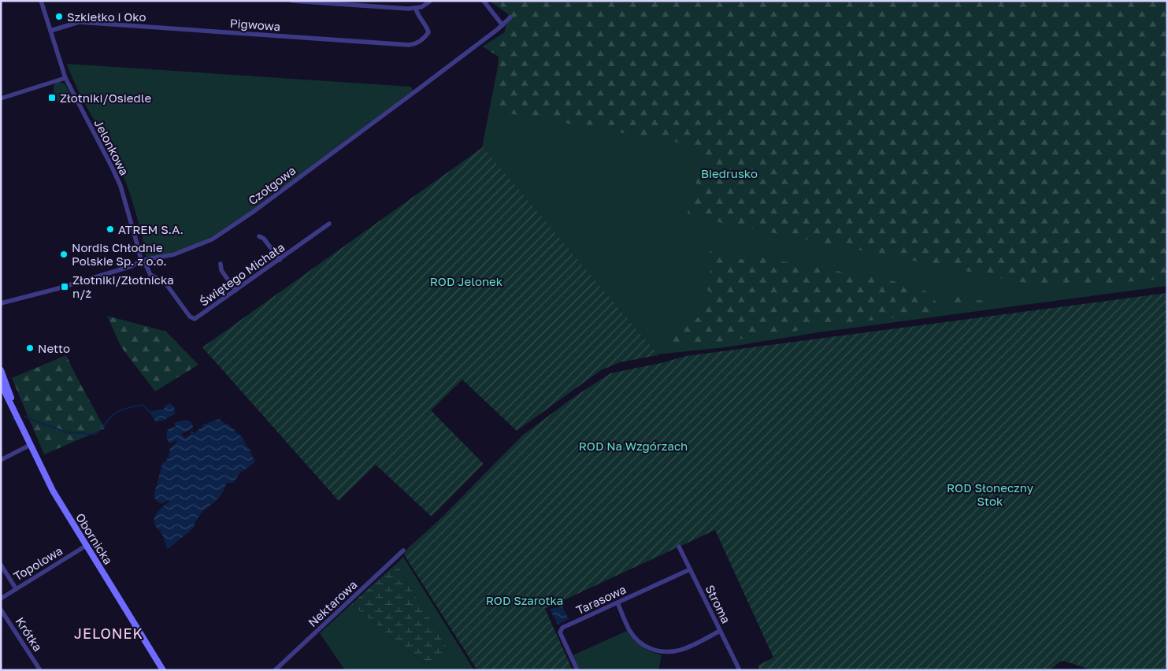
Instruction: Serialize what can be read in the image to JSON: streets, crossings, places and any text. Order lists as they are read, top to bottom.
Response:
{
  "streets": {
    "main road": ["Obornicka"],
    "street": [
      "Pigwowa",
      "Jelonkowa",
      "Czołgowa",
      "Świętego Michała",
      "Topolowa",
      "Tarasowa",
      "Nektarowa",
      "Stroma",
      "Krótka"
    ]
  },
  "crossings": [
    ["Pigwowa", "Jelonkowa"],
    ["Jelonkowa", "Czołgowa"],
    ["Jelonkowa", "Świętego Michała"],
    ["Czołgowa", "Świętego Michała"],
    ["Obornicka", "Topolowa"],
    ["Tarasowa", "Stroma"]
  ],
  "districts": ["JELONEK"],
  "parks": [
    "Biedrusko",
    "ROD Jelonek",
    "ROD Na Wzgórzach",
    "ROD Słoneczny Stok",
    "ROD Szarotka"
  ],
  "places": {
    "other": [
      "Szkiełko i Oko",
      "ATREM S.A.",
      "Nordis Chłodnie Polskie Sp. z o.o.",
      "Netto"
    ],
    "transit": ["Złotniki/Osiedle", "Złotniki/Złotnicka n/ż"]
  }
}
